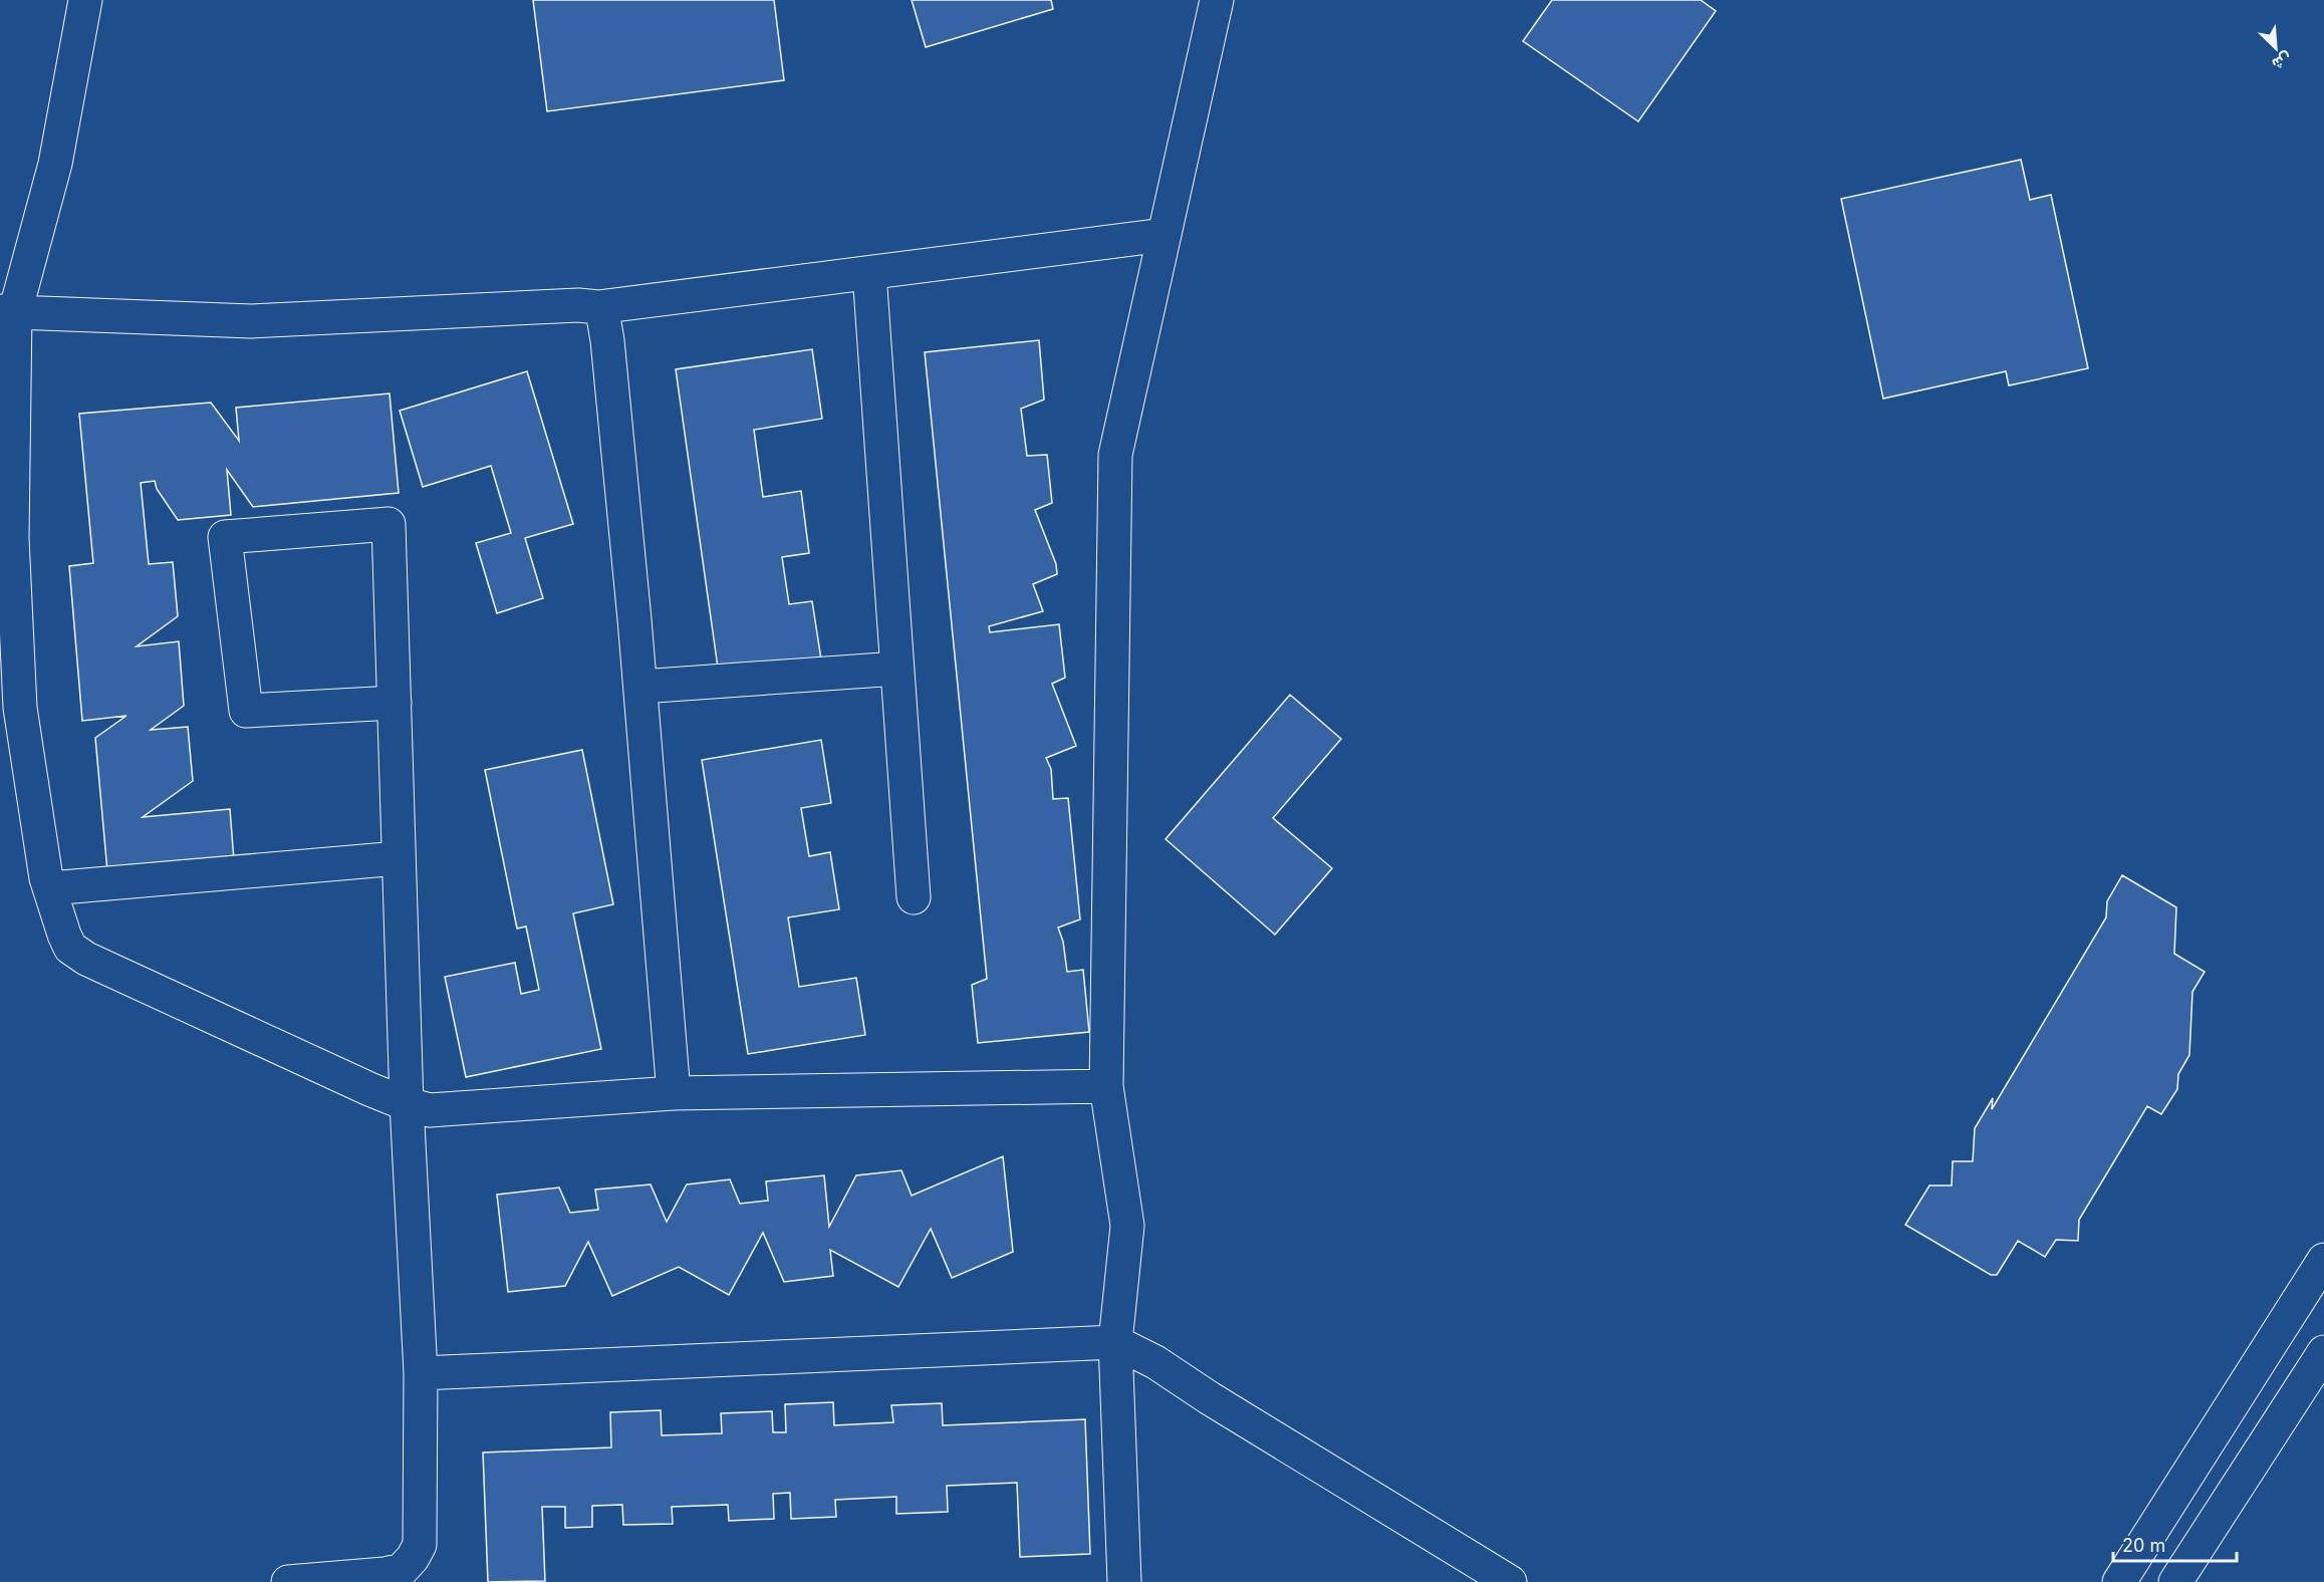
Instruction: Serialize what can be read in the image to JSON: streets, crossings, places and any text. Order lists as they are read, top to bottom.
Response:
{
  "scale_bar": "20 m",
  "north": "bottom right"
}
